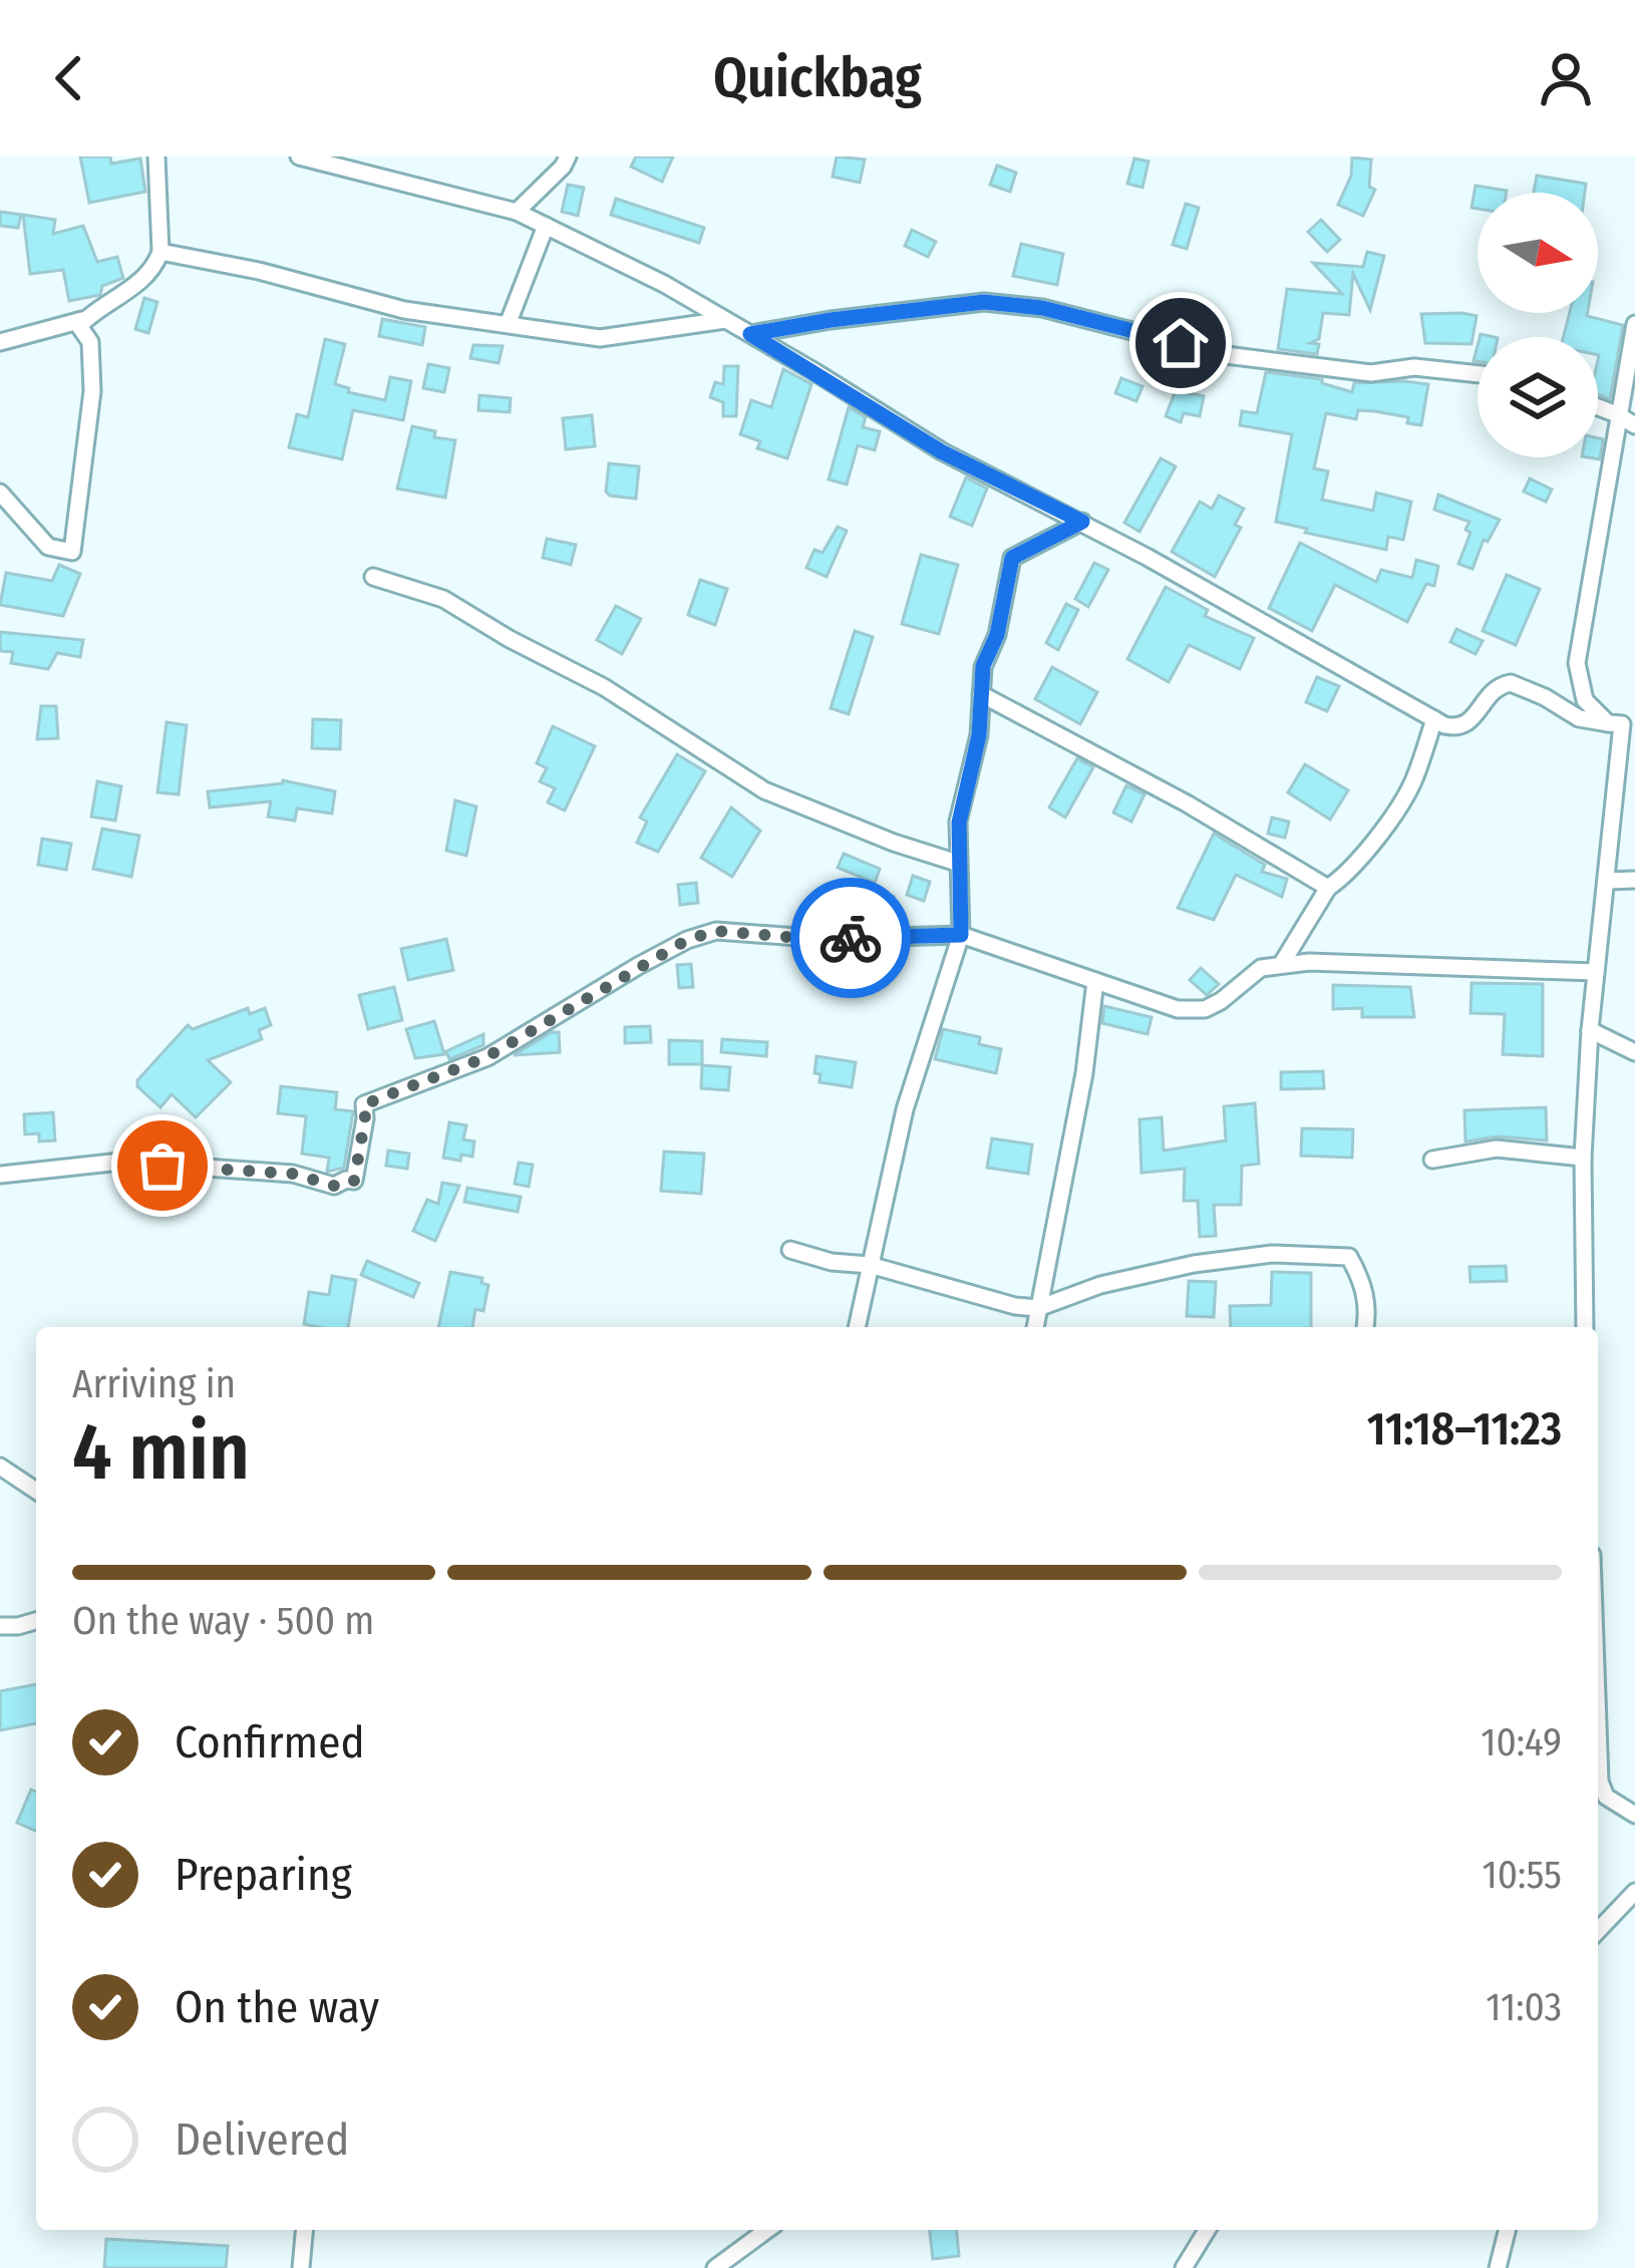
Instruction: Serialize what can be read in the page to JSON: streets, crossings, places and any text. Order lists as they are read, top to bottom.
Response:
{
  "north": "right",
  "page": {
    "header": "Quickbag",
    "heading": ["4 min", "Arriving in", "11:18–11:23"],
    "bar": "On the way · 500 m",
    "list": [
      ["Confirmed", "10:49"],
      ["Preparing", "10:55"],
      ["On the way", "11:03"],
      "Delivered"
    ]
  }
}
